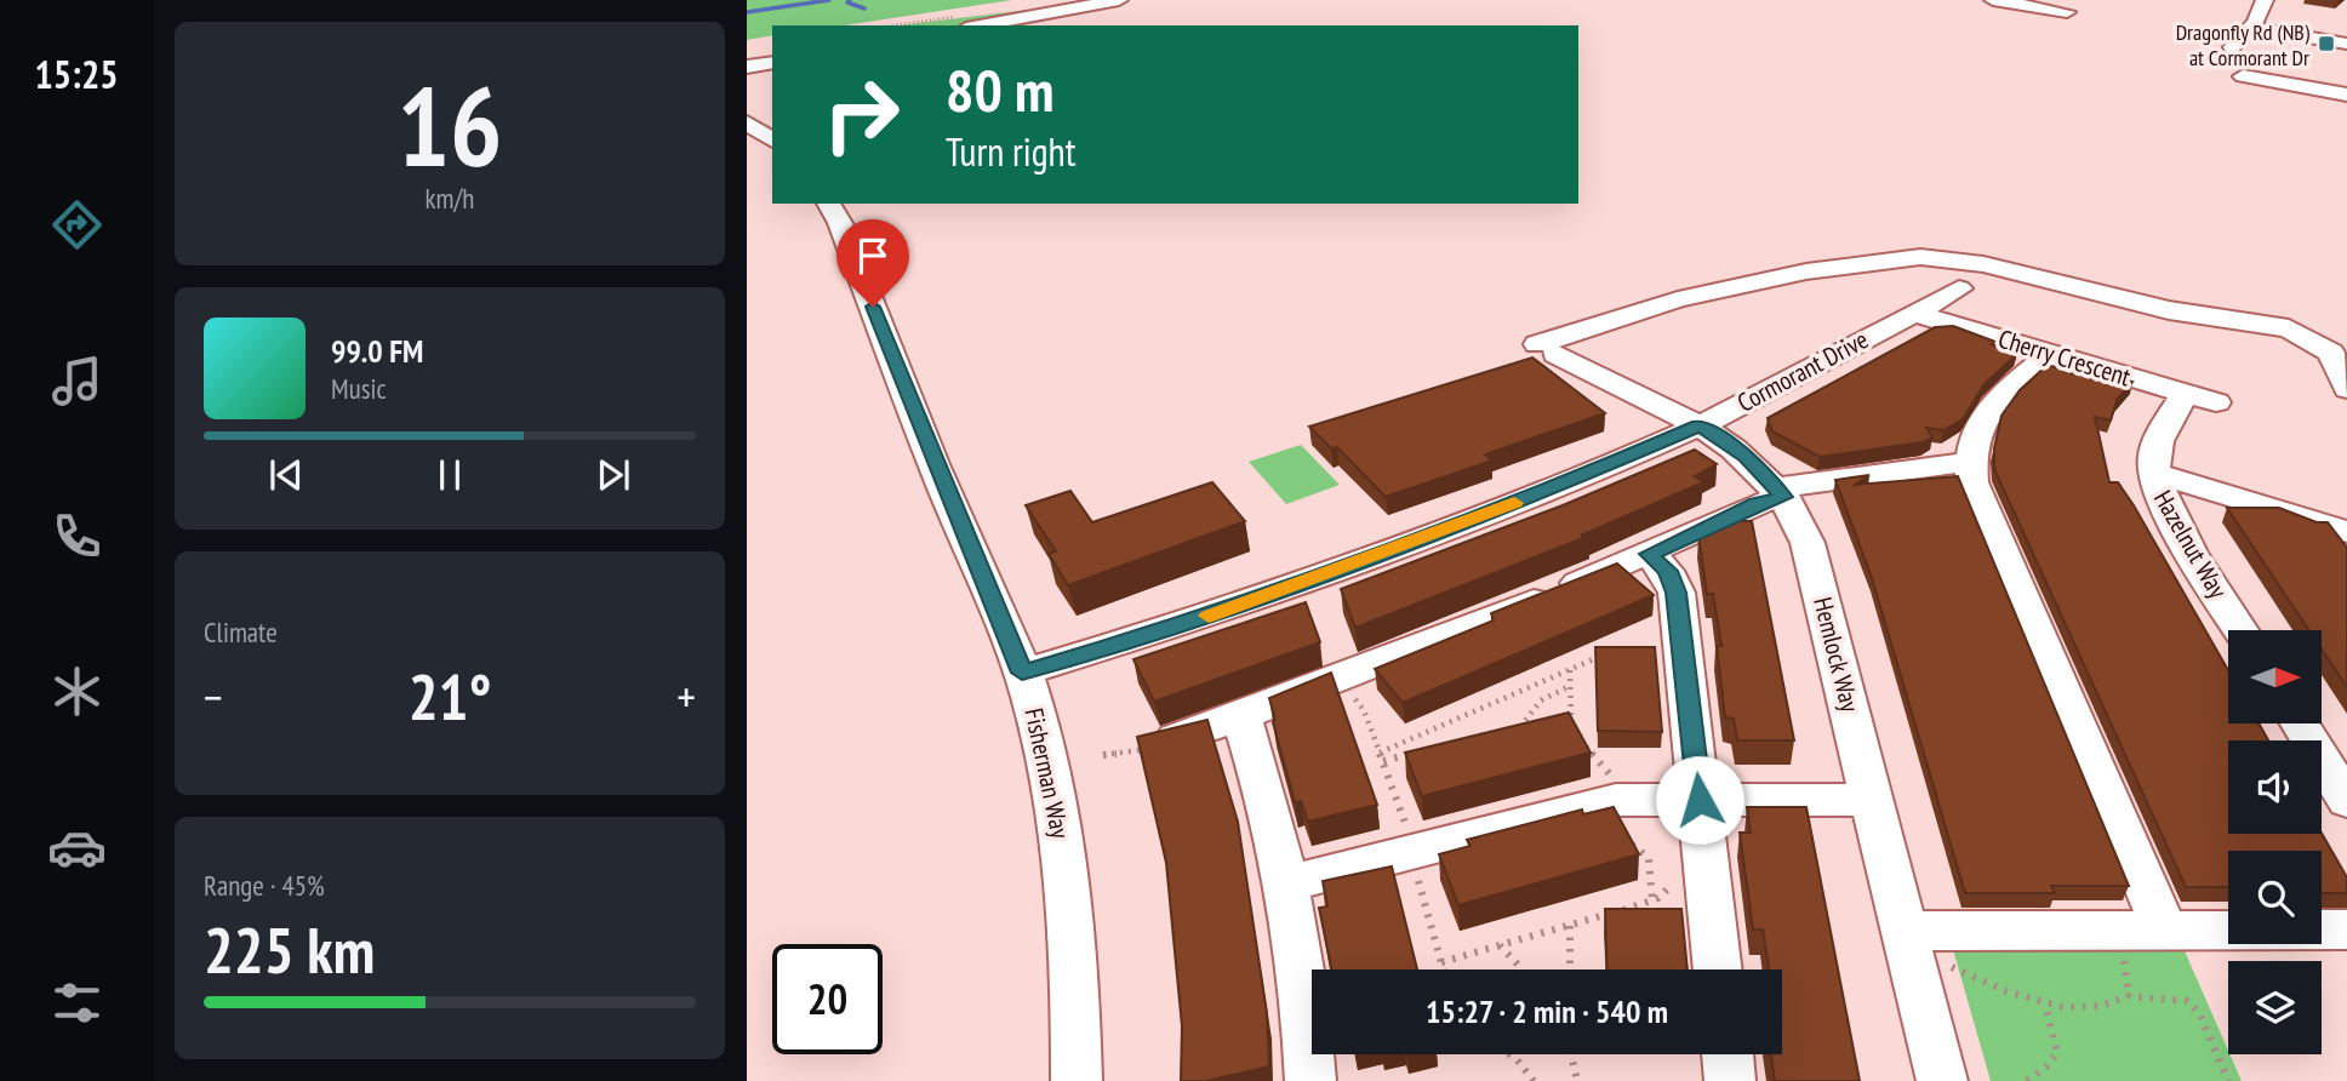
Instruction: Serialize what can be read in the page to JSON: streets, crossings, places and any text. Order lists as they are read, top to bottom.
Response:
{
  "streets": {
    "street": [
      "Cherry Crescent",
      "Cormorant Drive",
      "Hazelnut Way",
      "Hemlock Way",
      "Fisherman Way"
    ]
  },
  "crossings": [
    ["Cherry Crescent", "Cormorant Drive"],
    ["Cherry Crescent", "Hazelnut Way"],
    ["Cormorant Drive", "Hemlock Way"],
    ["Cormorant Drive", "Fisherman Way"]
  ],
  "places": {
    "transit": ["Dragonfly Rd (NB) at Cormorant Dr"]
  },
  "north": "right",
  "page": {
    "tabs": "15:25",
    "tile": [
      ["16", "km/h"],
      "Climate",
      ["Range · 45%", "225 km"]
    ],
    "turn": ["80 m", "Turn right"],
    "song": ["99.0 FM", "Music"],
    "heat": ["−", "21°", "+"],
    "limit": "20",
    "trip": "15:27 · 2 min · 540 m"
  }
}
